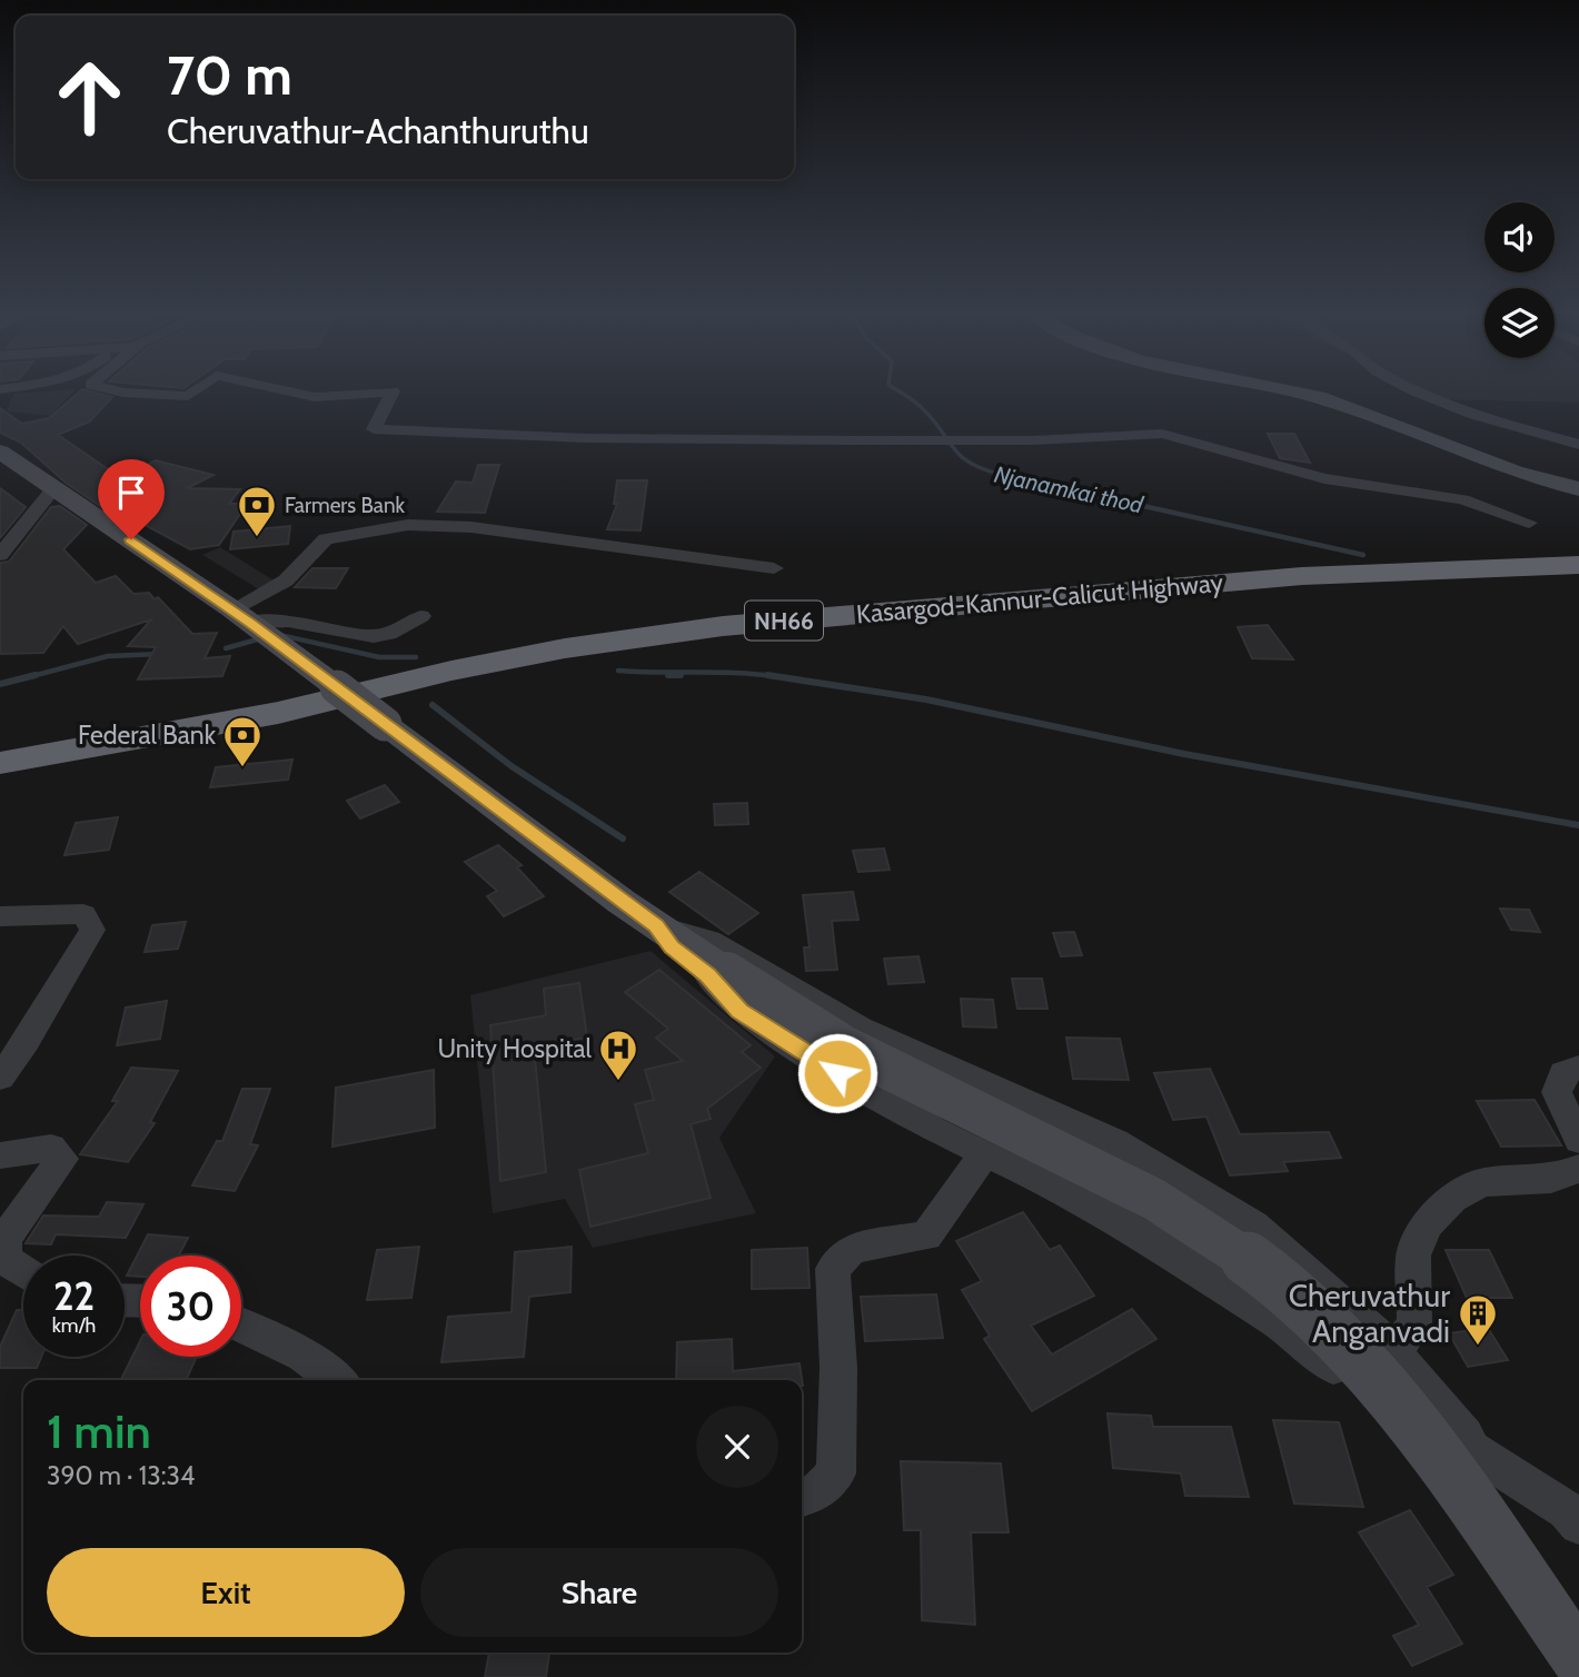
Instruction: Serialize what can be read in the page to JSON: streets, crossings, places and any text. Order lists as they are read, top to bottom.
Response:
{
  "streets": {
    "highway": ["Kasargod-Kannur-Calicut Highway", "NH66"]
  },
  "water": ["Njanamkai thod"],
  "places": {
    "bank": ["Farmers Bank", "Federal Bank"],
    "hospital": ["Unity Hospital"],
    "building": ["Cheruvathur Anganvadi"]
  },
  "page": {
    "turn": ["70 m", "Cheruvathur-Achanthuruthu"],
    "speed": "22 km/h",
    "limit": "30",
    "heading": ["1 min", "390 m · 13:34"],
    "buttons": ["Exit", "Share"]
  }
}
